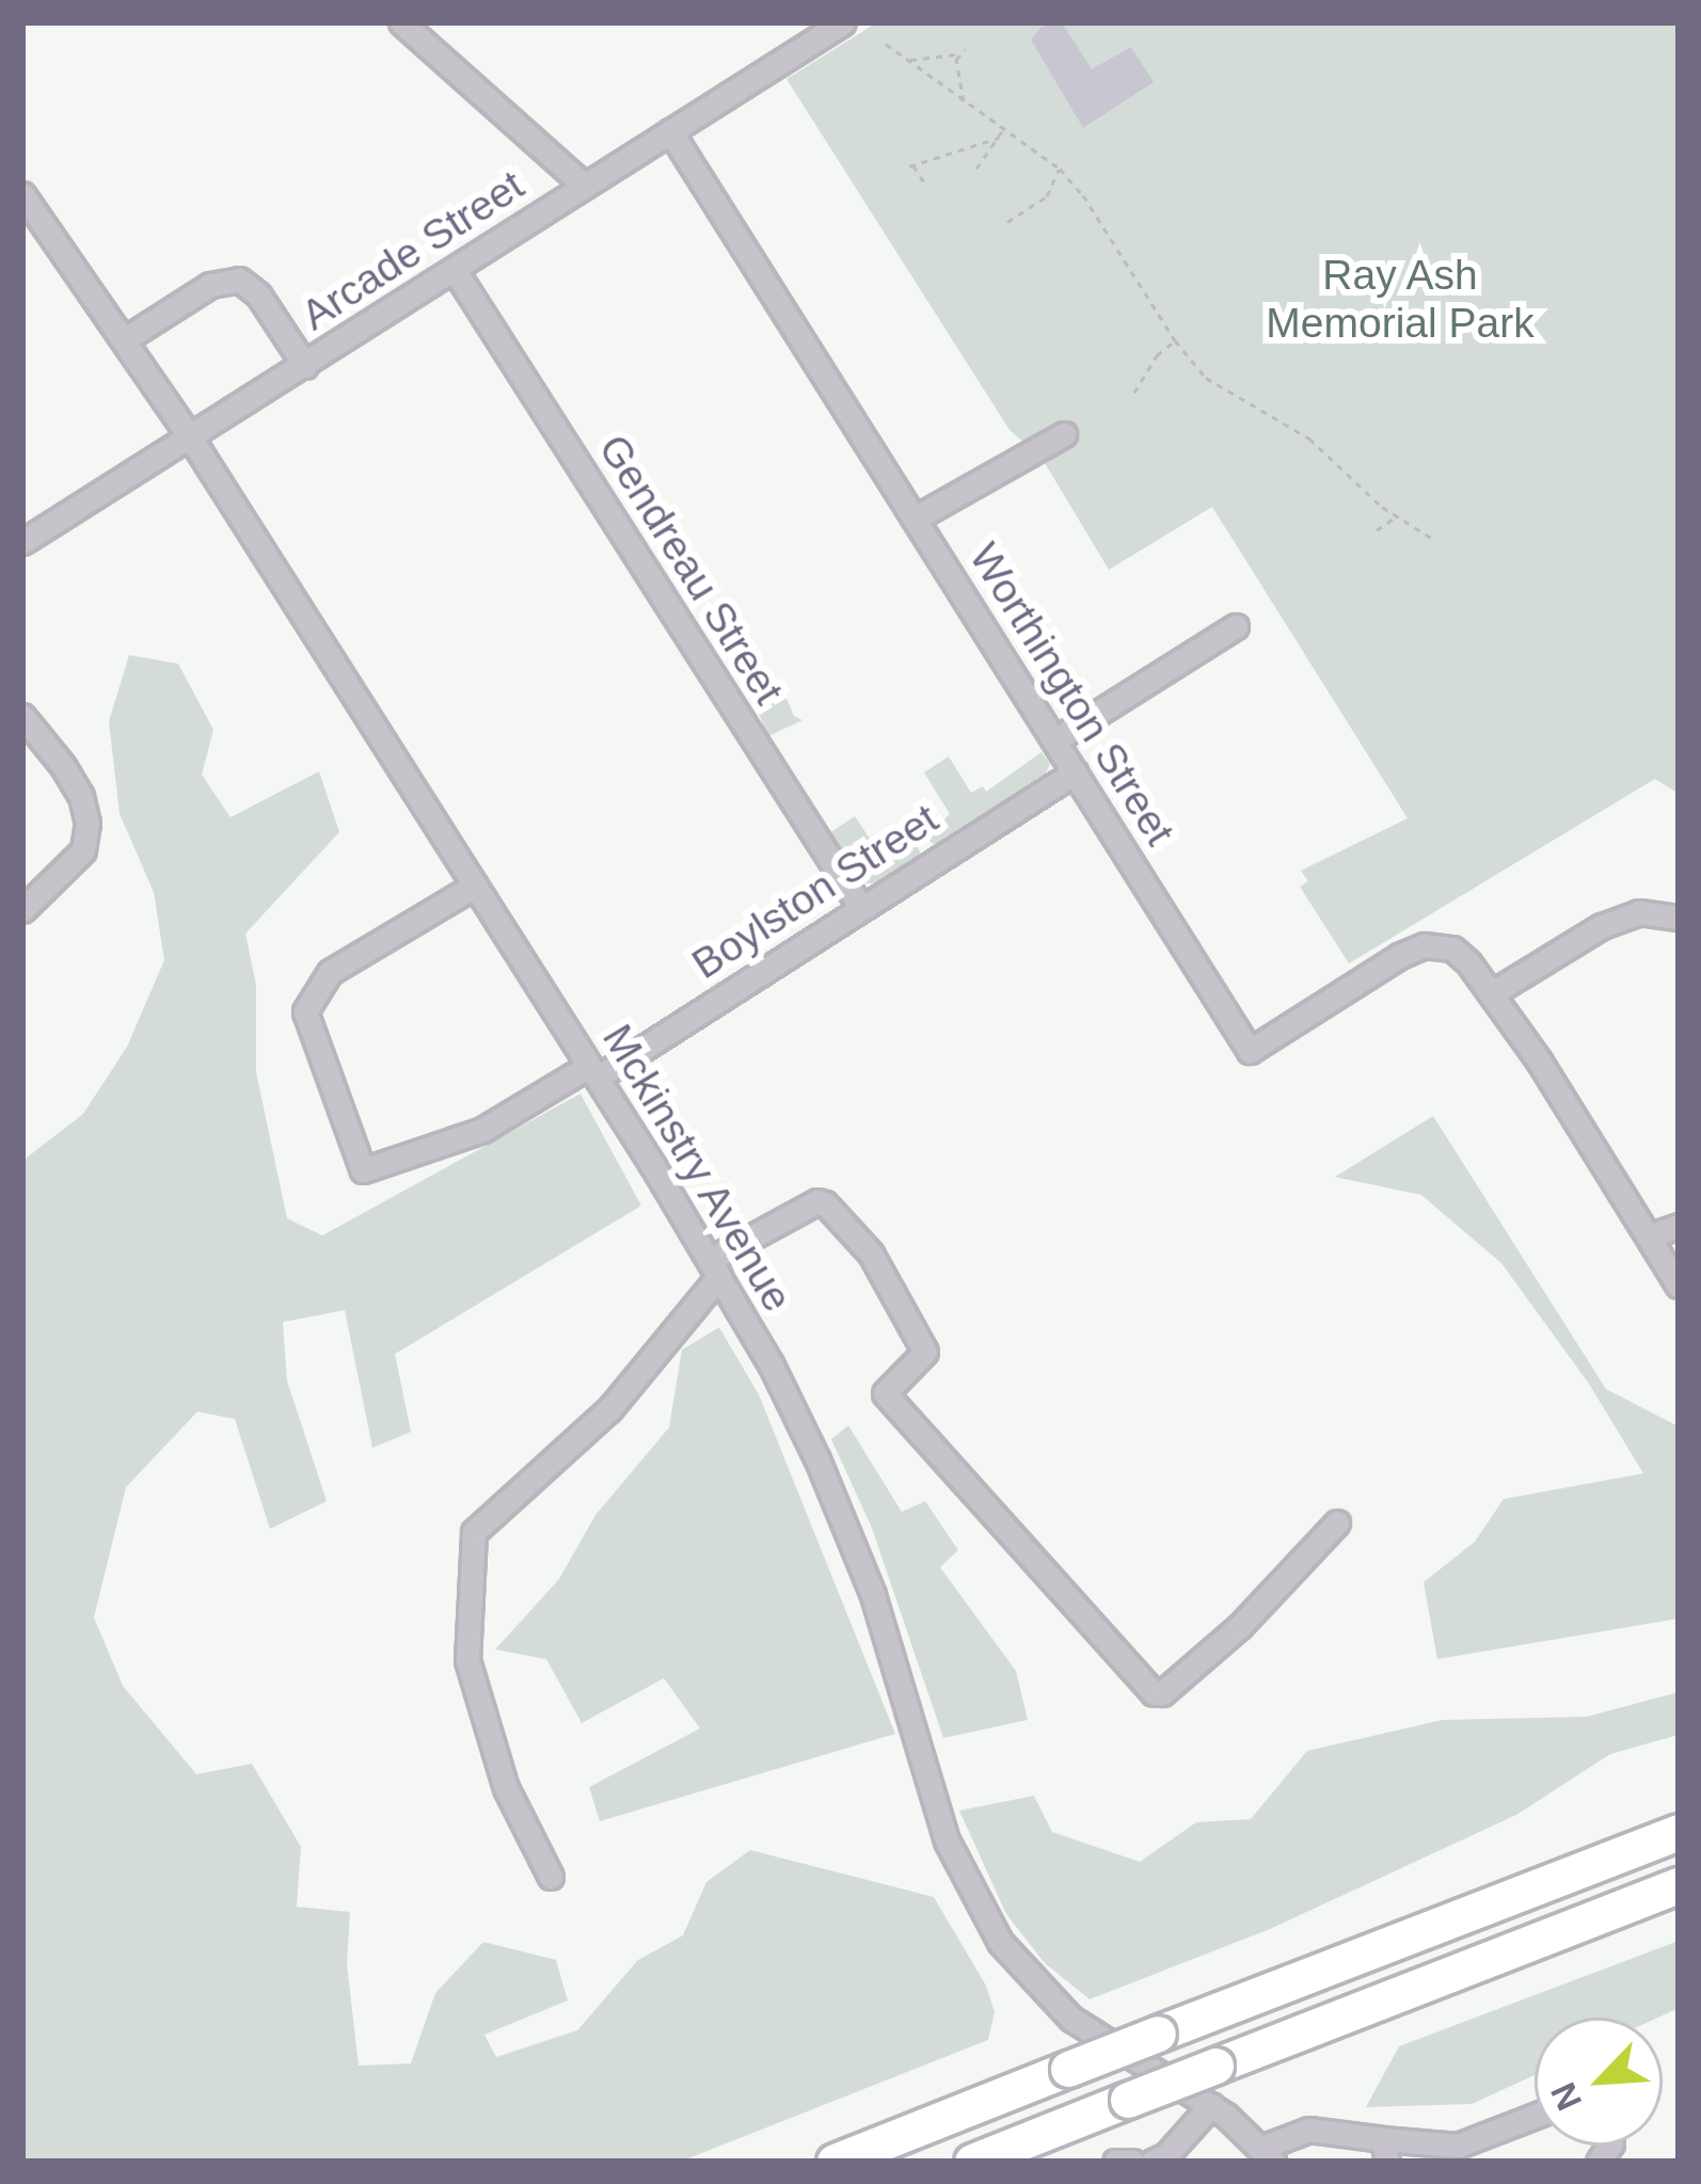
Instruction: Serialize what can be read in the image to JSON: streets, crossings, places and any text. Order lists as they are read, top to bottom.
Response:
{
  "streets": {
    "street": [
      "Arcade Street",
      "Gendreau Street",
      "Worthington Street",
      "Boylston Street",
      "Mckinstry Avenue"
    ]
  },
  "crossings": [
    ["Arcade Street", "Gendreau Street"],
    ["Arcade Street", "Worthington Street"],
    ["Arcade Street", "Mckinstry Avenue"],
    ["Gendreau Street", "Boylston Street"],
    ["Worthington Street", "Boylston Street"],
    ["Boylston Street", "Mckinstry Avenue"]
  ],
  "parks": ["Ray Ash Memorial Park"],
  "north": "bottom left"
}
